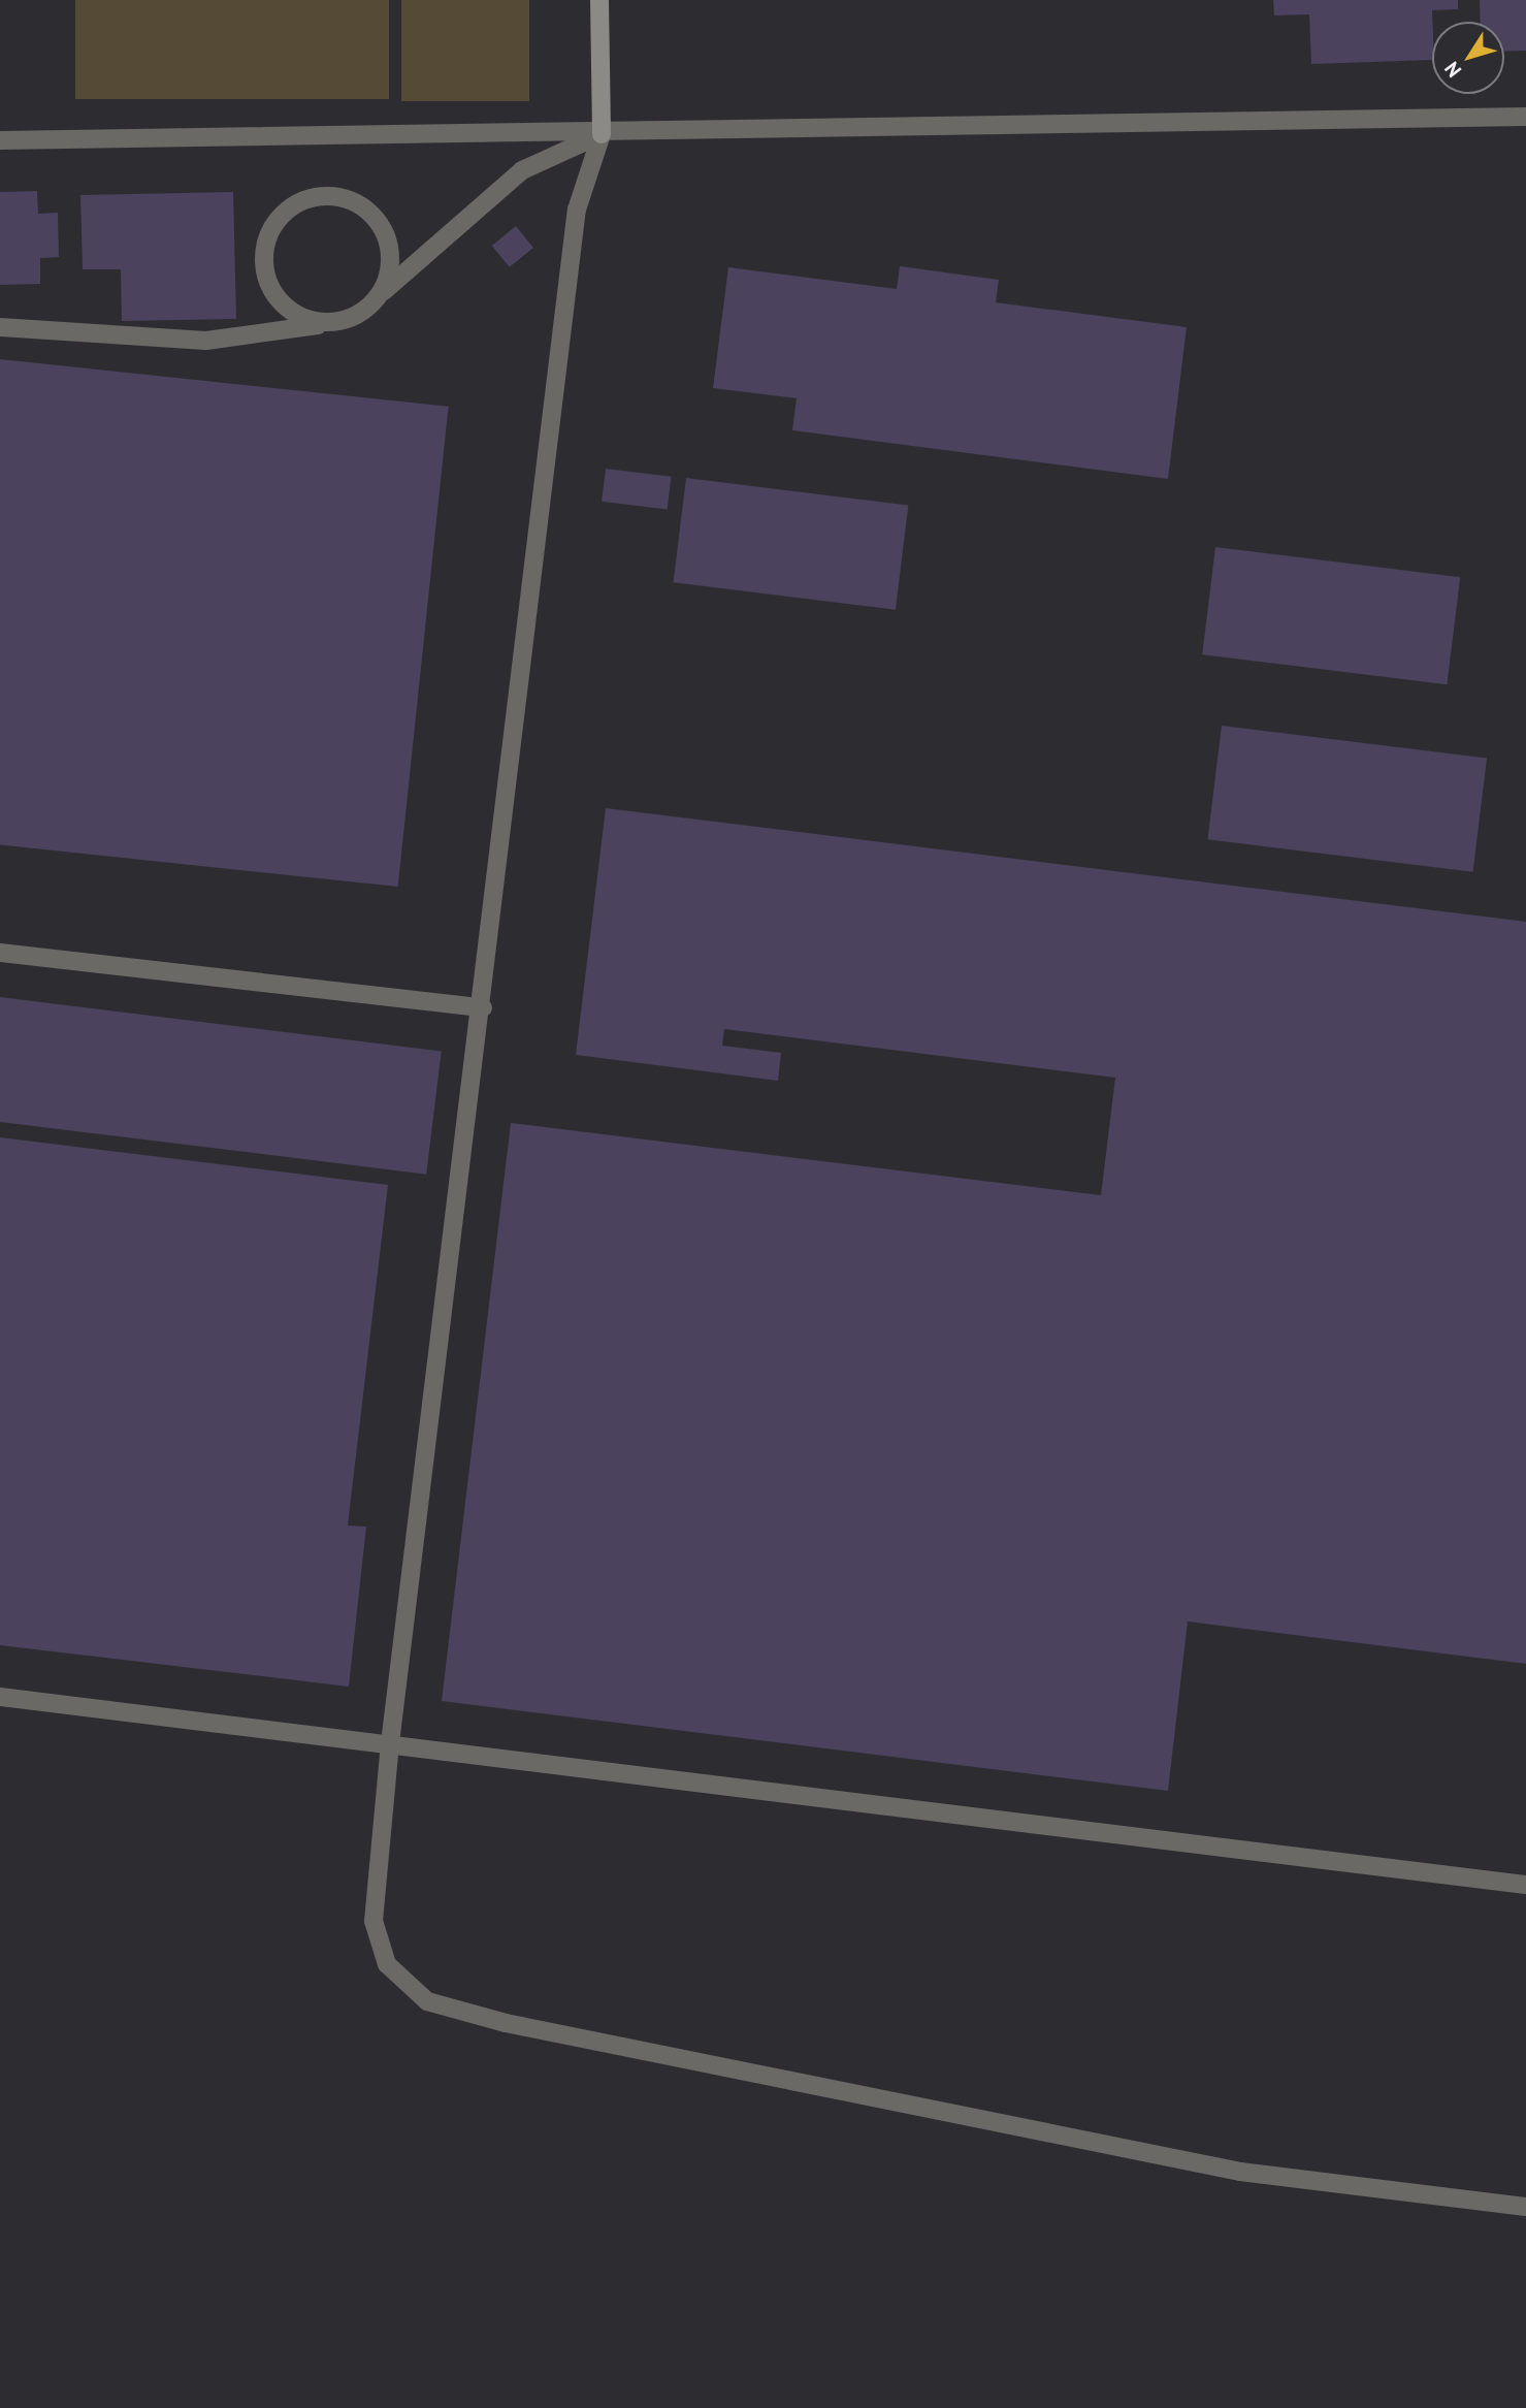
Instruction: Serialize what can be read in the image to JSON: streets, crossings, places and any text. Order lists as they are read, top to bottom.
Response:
{
  "north": "bottom left"
}
